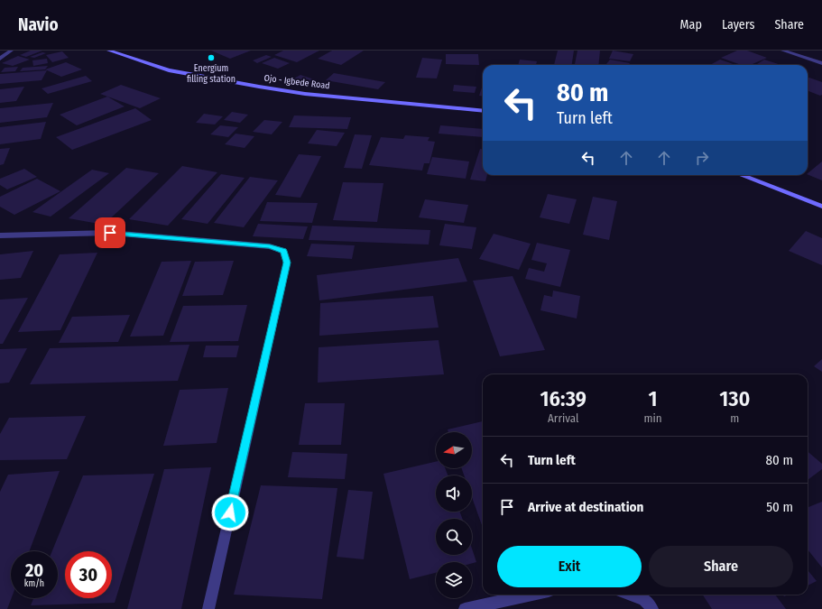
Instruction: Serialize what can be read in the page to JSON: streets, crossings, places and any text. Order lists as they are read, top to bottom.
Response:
{
  "streets": {
    "main road": ["Ojo - Igbede Road"]
  },
  "places": ["Energium filling station"],
  "north": "left",
  "page": {
    "header": "Navio",
    "nav": ["Map", "Layers", "Share"],
    "turn": ["80 m", "Turn left"],
    "eta": [
      "16:39",
      "Arrival",
      "1",
      "min",
      "130",
      "m"
    ],
    "list": [
      {
        "name": "Turn left",
        "value": "80 m"
      },
      {
        "name": "Arrive at destination",
        "value": "50 m"
      }
    ],
    "buttons": ["Exit", "Share"],
    "speed": "20 km/h",
    "limit": "30"
  }
}
